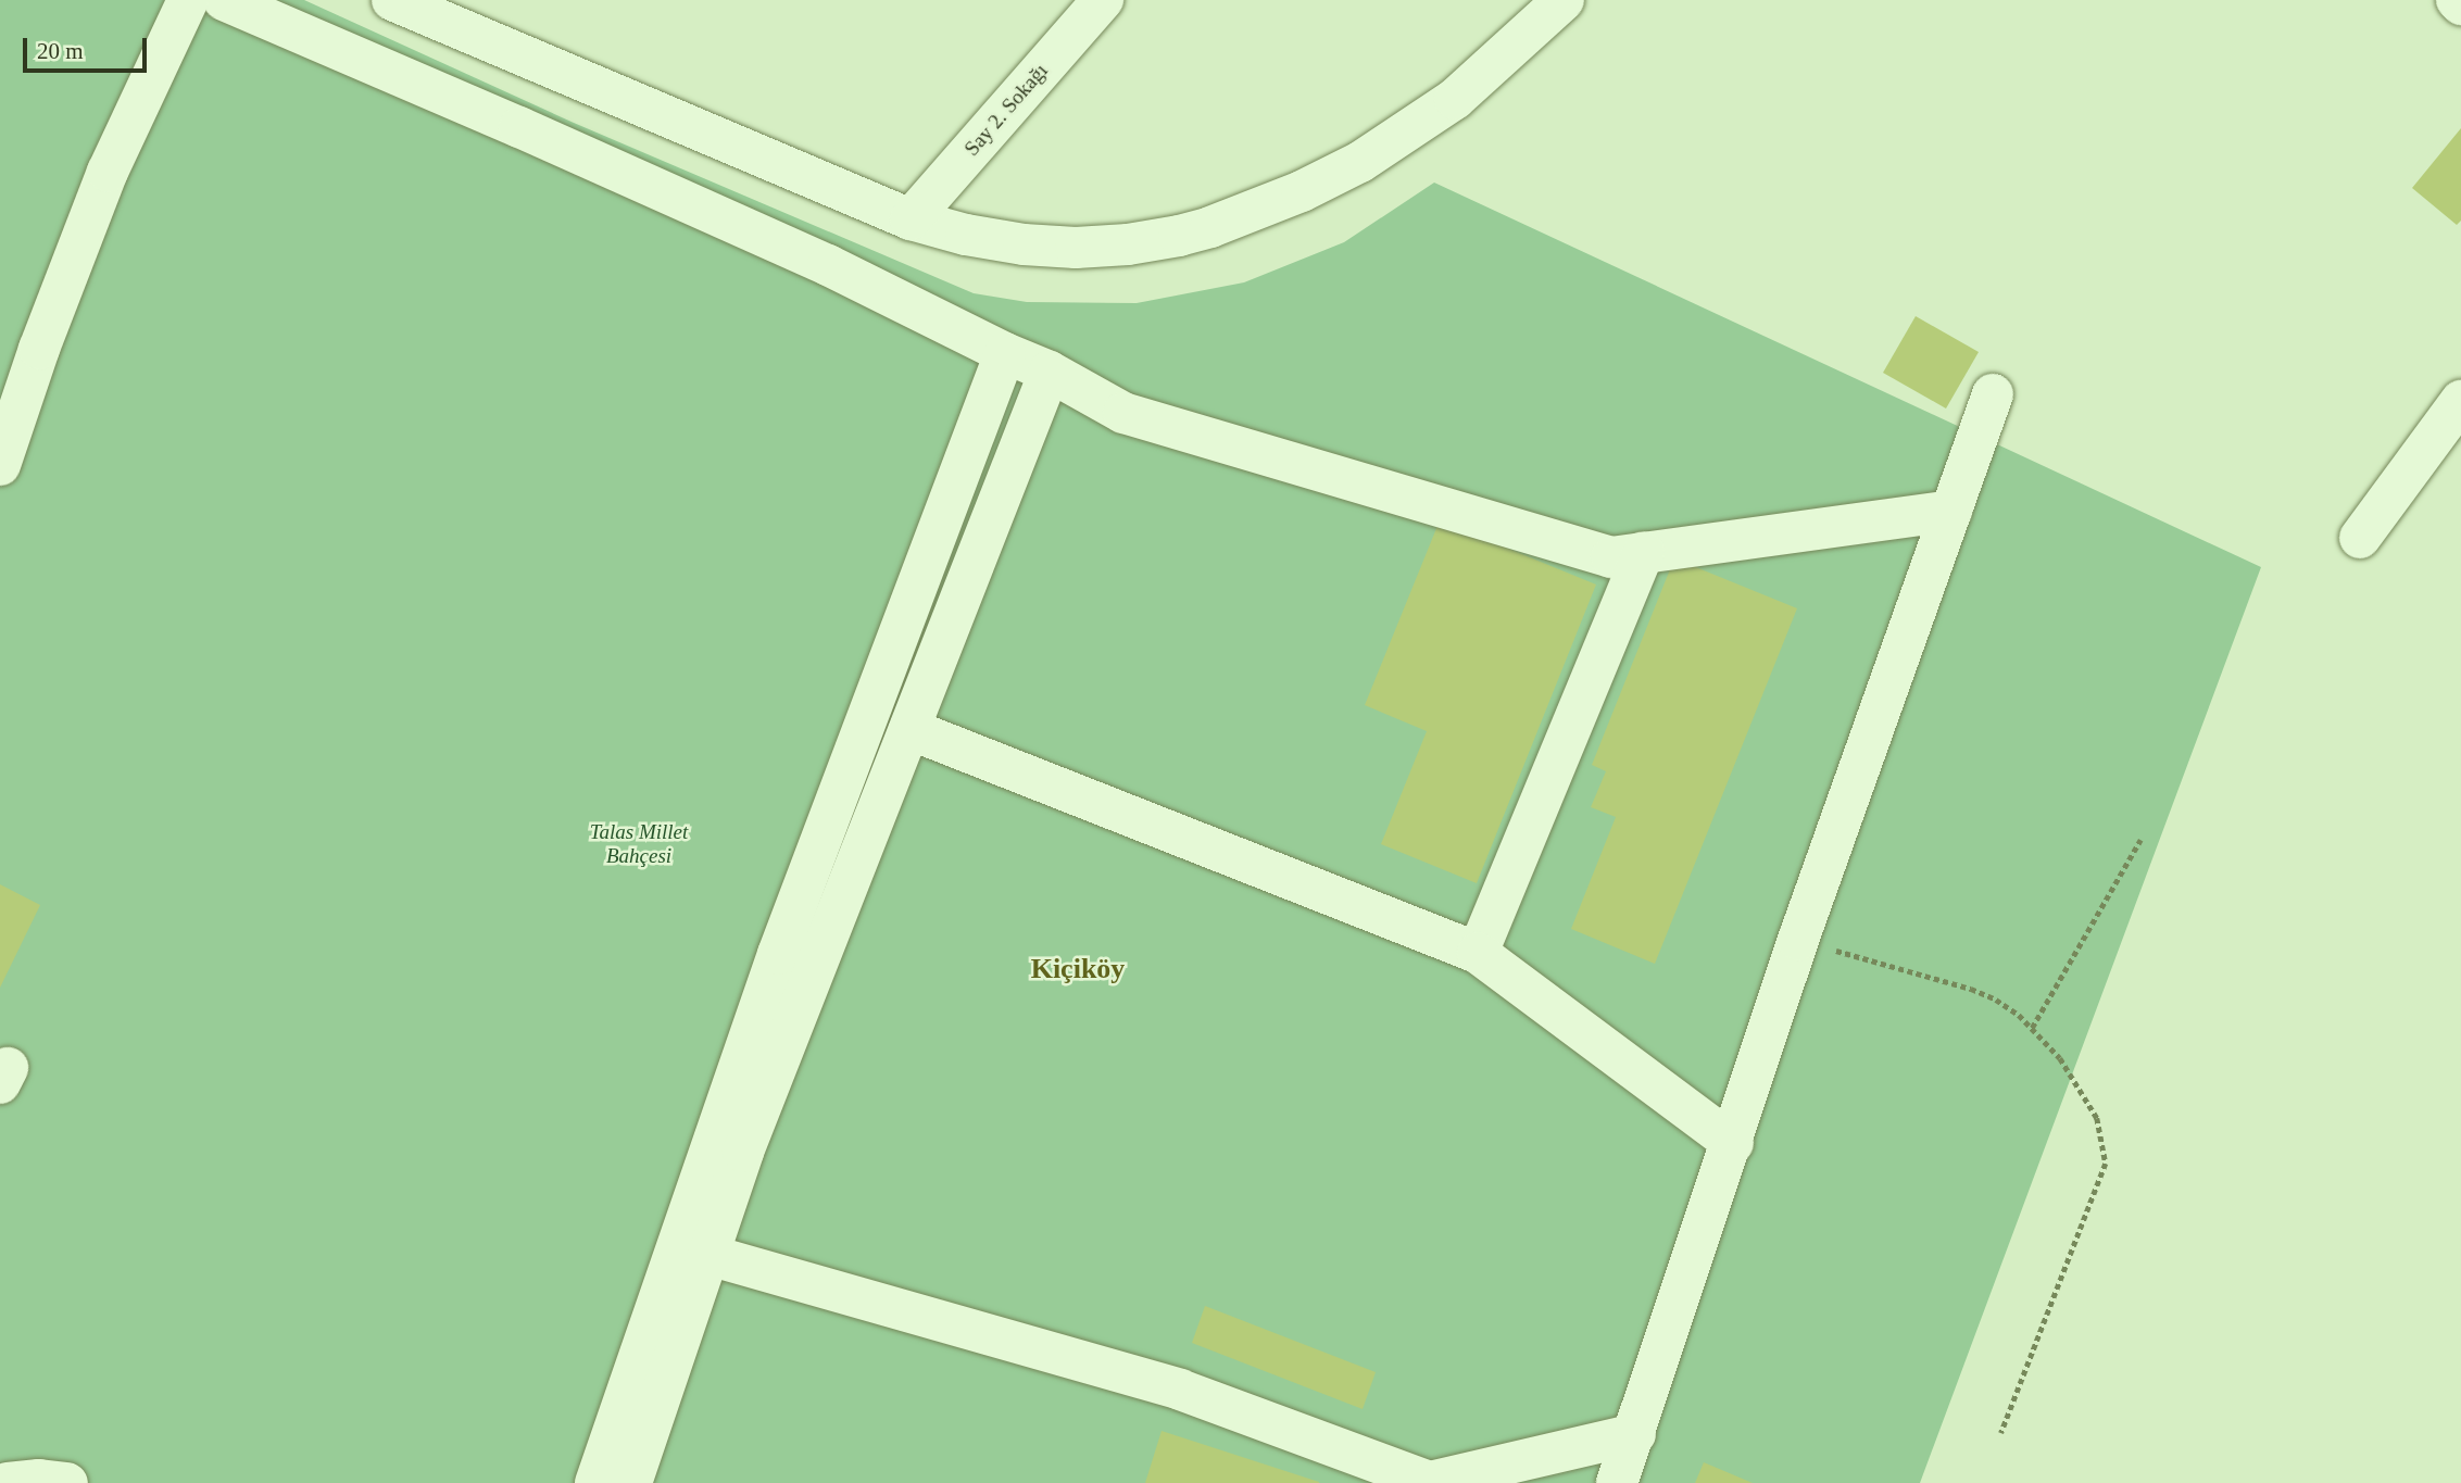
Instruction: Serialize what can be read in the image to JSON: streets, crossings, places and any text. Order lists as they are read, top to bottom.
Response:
{
  "streets": {
    "street": ["Say 2. Sokağı"]
  },
  "districts": ["Kiçiköy"],
  "parks": ["Talas Millet Bahçesi"],
  "scale_bar": "20 m"
}
